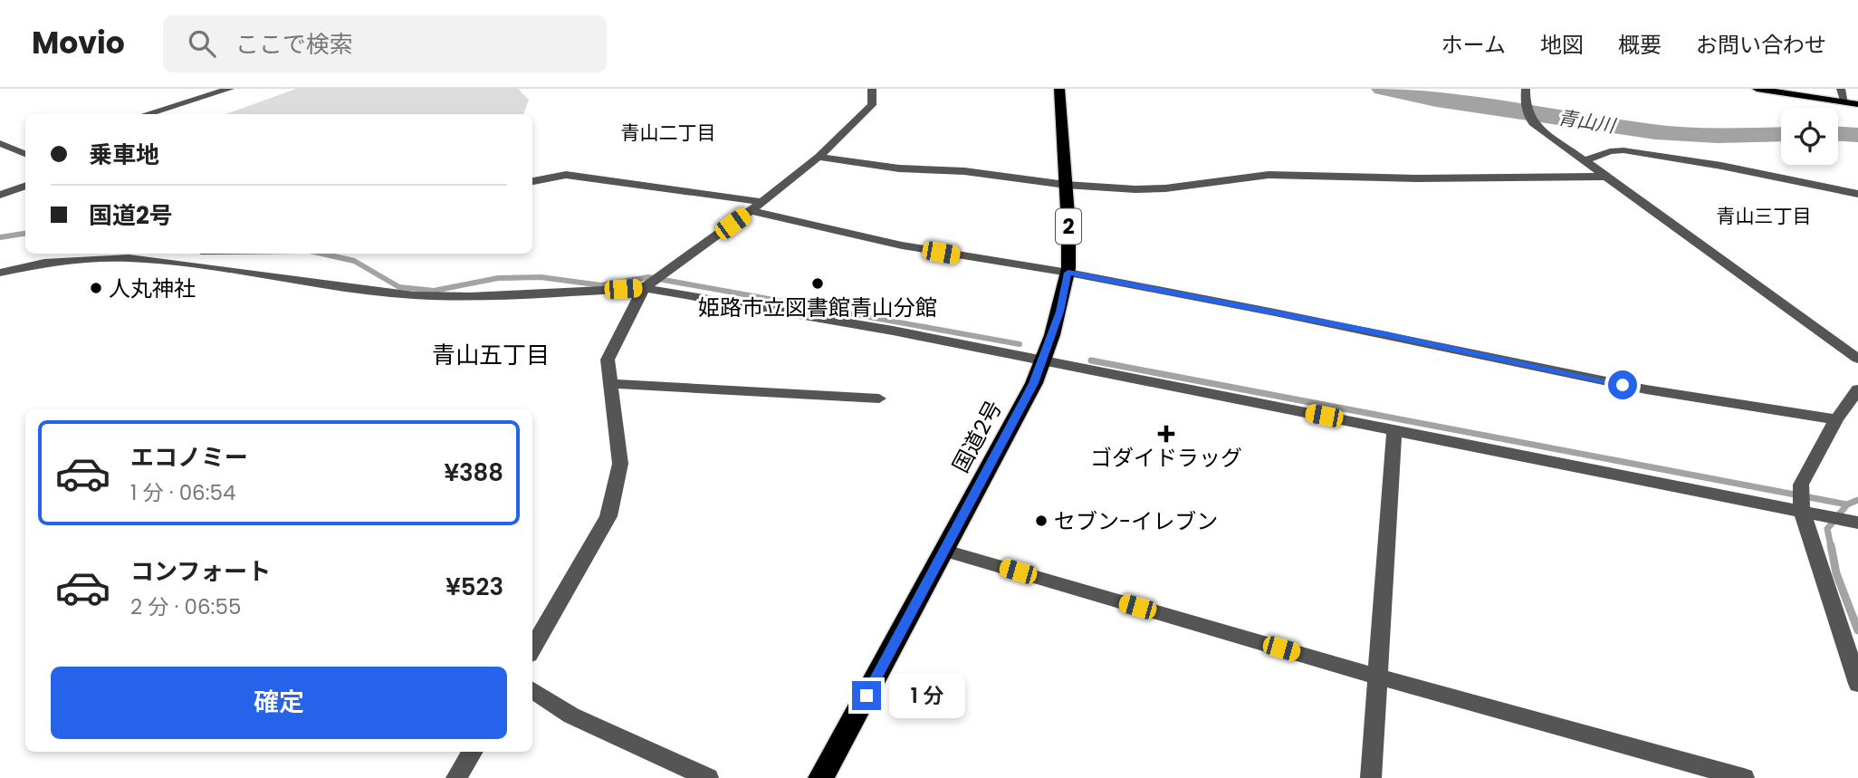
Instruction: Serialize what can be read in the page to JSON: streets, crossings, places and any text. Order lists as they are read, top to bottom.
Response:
{
  "streets": {
    "highway": ["2", "国道2号"]
  },
  "districts": ["青山二丁目", "青山三丁目", "青山五丁目"],
  "water": ["青山川"],
  "places": {
    "other": ["姫路市立図書館青山分館", "人丸神社", "セブン-イレブン"],
    "health": ["ゴダイドラッグ"]
  },
  "page": {
    "header": "Movio",
    "search": "ここで検索",
    "nav": [
      "ホーム",
      "地図",
      "概要",
      "お問い合わせ"
    ],
    "banner": ["乗車地", "国道2号"],
    "list": [
      {
        "name": "エコノミー",
        "note": "1 分 · 06:54",
        "value": "¥388"
      },
      {
        "name": "コンフォート",
        "note": "2 分 · 06:55",
        "value": "¥523"
      }
    ],
    "buttons": "確定",
    "bubble": "1 分"
  }
}
